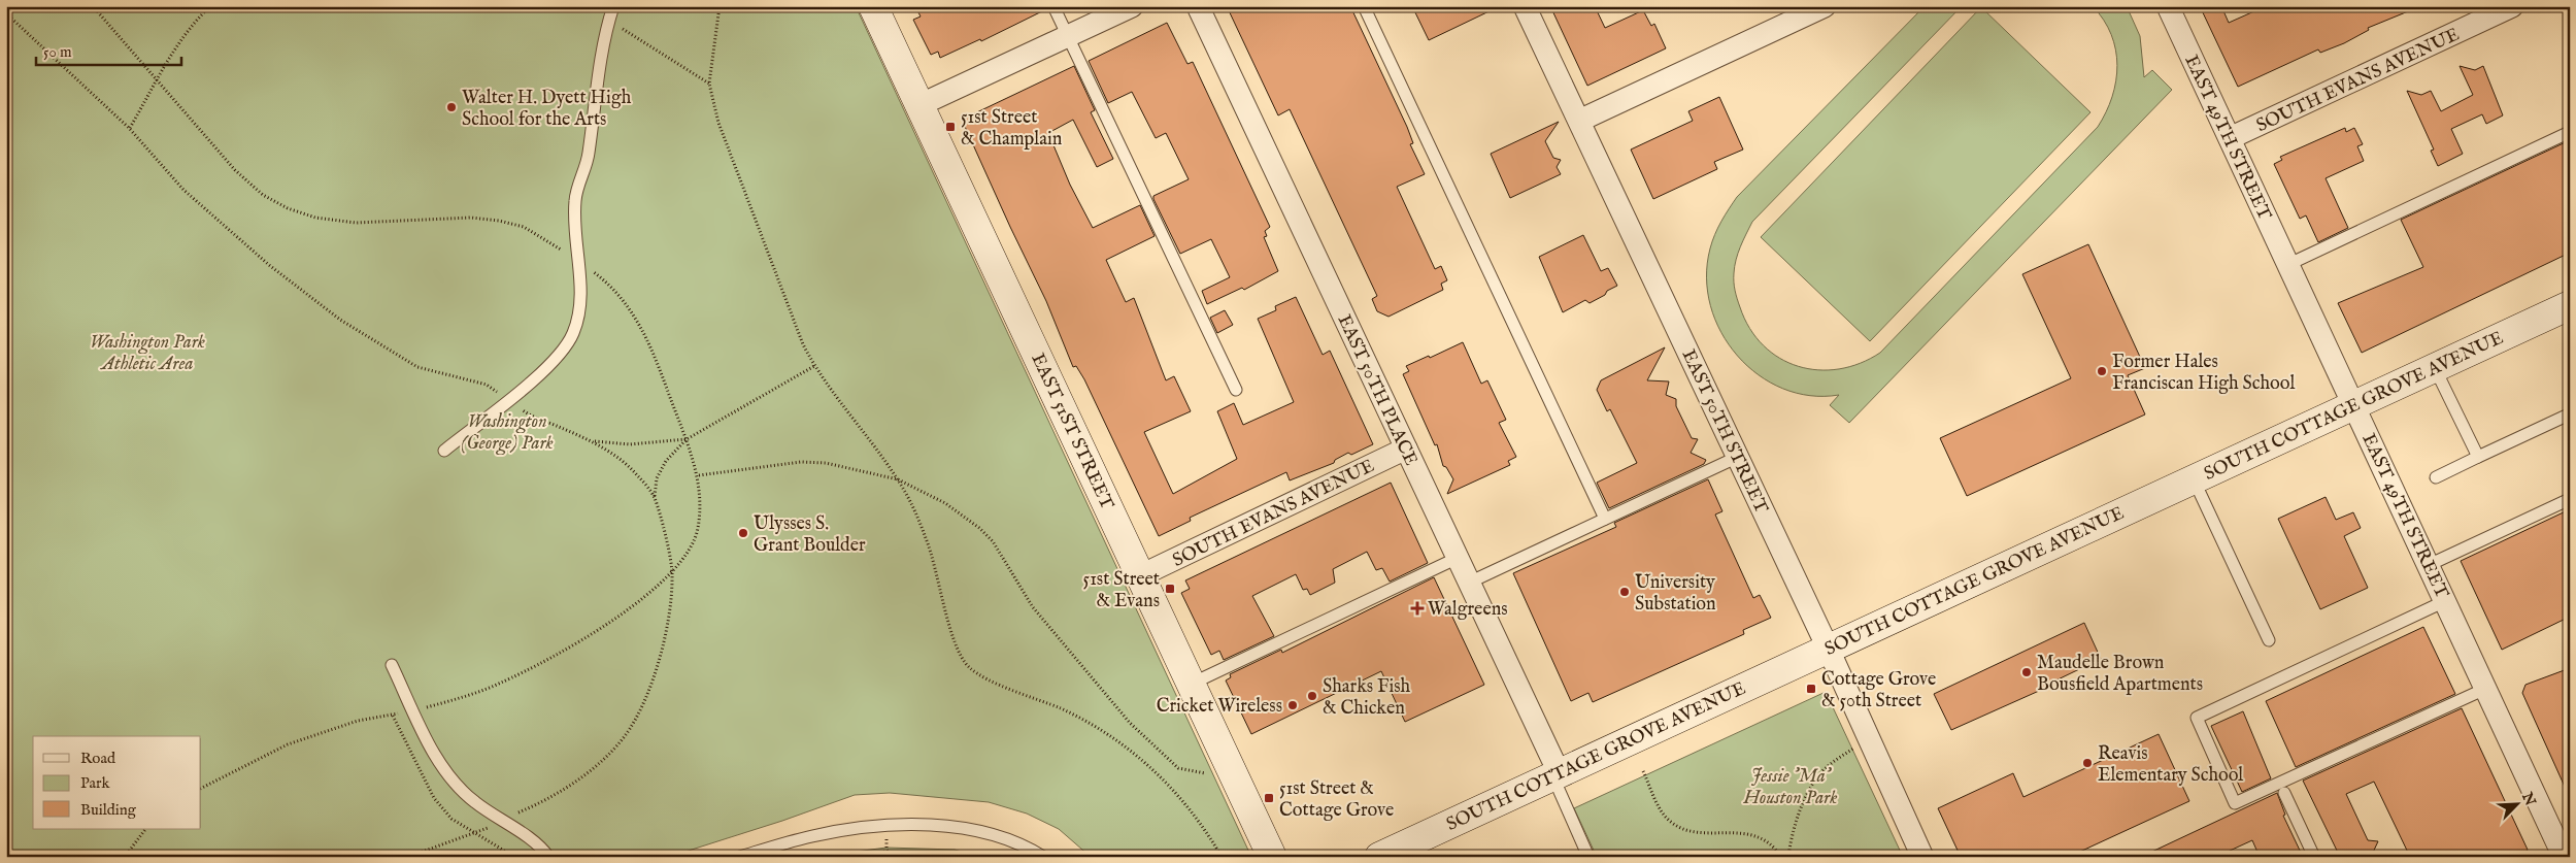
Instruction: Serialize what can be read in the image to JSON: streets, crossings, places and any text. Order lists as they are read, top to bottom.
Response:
{
  "streets": {
    "main road": ["SOUTH COTTAGE GROVE AVENUE", "EAST 51ST STREET"],
    "street": [
      "SOUTH EVANS AVENUE",
      "EAST 49TH STREET",
      "EAST 50TH PLACE",
      "EAST 50TH STREET"
    ]
  },
  "crossings": [
    ["SOUTH EVANS AVENUE", "EAST 49TH STREET"],
    ["SOUTH EVANS AVENUE", "EAST 50TH PLACE"],
    ["SOUTH EVANS AVENUE", "EAST 51ST STREET"],
    ["EAST 49TH STREET", "SOUTH COTTAGE GROVE AVENUE"],
    ["EAST 50TH PLACE", "SOUTH COTTAGE GROVE AVENUE"],
    ["SOUTH COTTAGE GROVE AVENUE", "EAST 50TH STREET"]
  ],
  "parks": ["Washington Park Athletic Area", "Washington (George) Park", "Jessie 'Ma' Houston Park"],
  "places": {
    "other": [
      "Walter H. Dyett High School for the Arts",
      "Former Hales Franciscan High School",
      "Ulysses S. Grant Boulder",
      "University Substation",
      "Maudelle Brown Bousfield Apartments",
      "Sharks Fish & Chicken",
      "Cricket Wireless",
      "Reavis Elementary School"
    ],
    "transit": [
      "51st Street & Champlain",
      "51st Street & Evans",
      "Cottage Grove & 50th Street",
      "51st Street & Cottage Grove"
    ],
    "health": ["Walgreens"]
  },
  "legend": ["Road", "Park", "Building"],
  "scale_bar": "50 m",
  "north": "top right"
}
